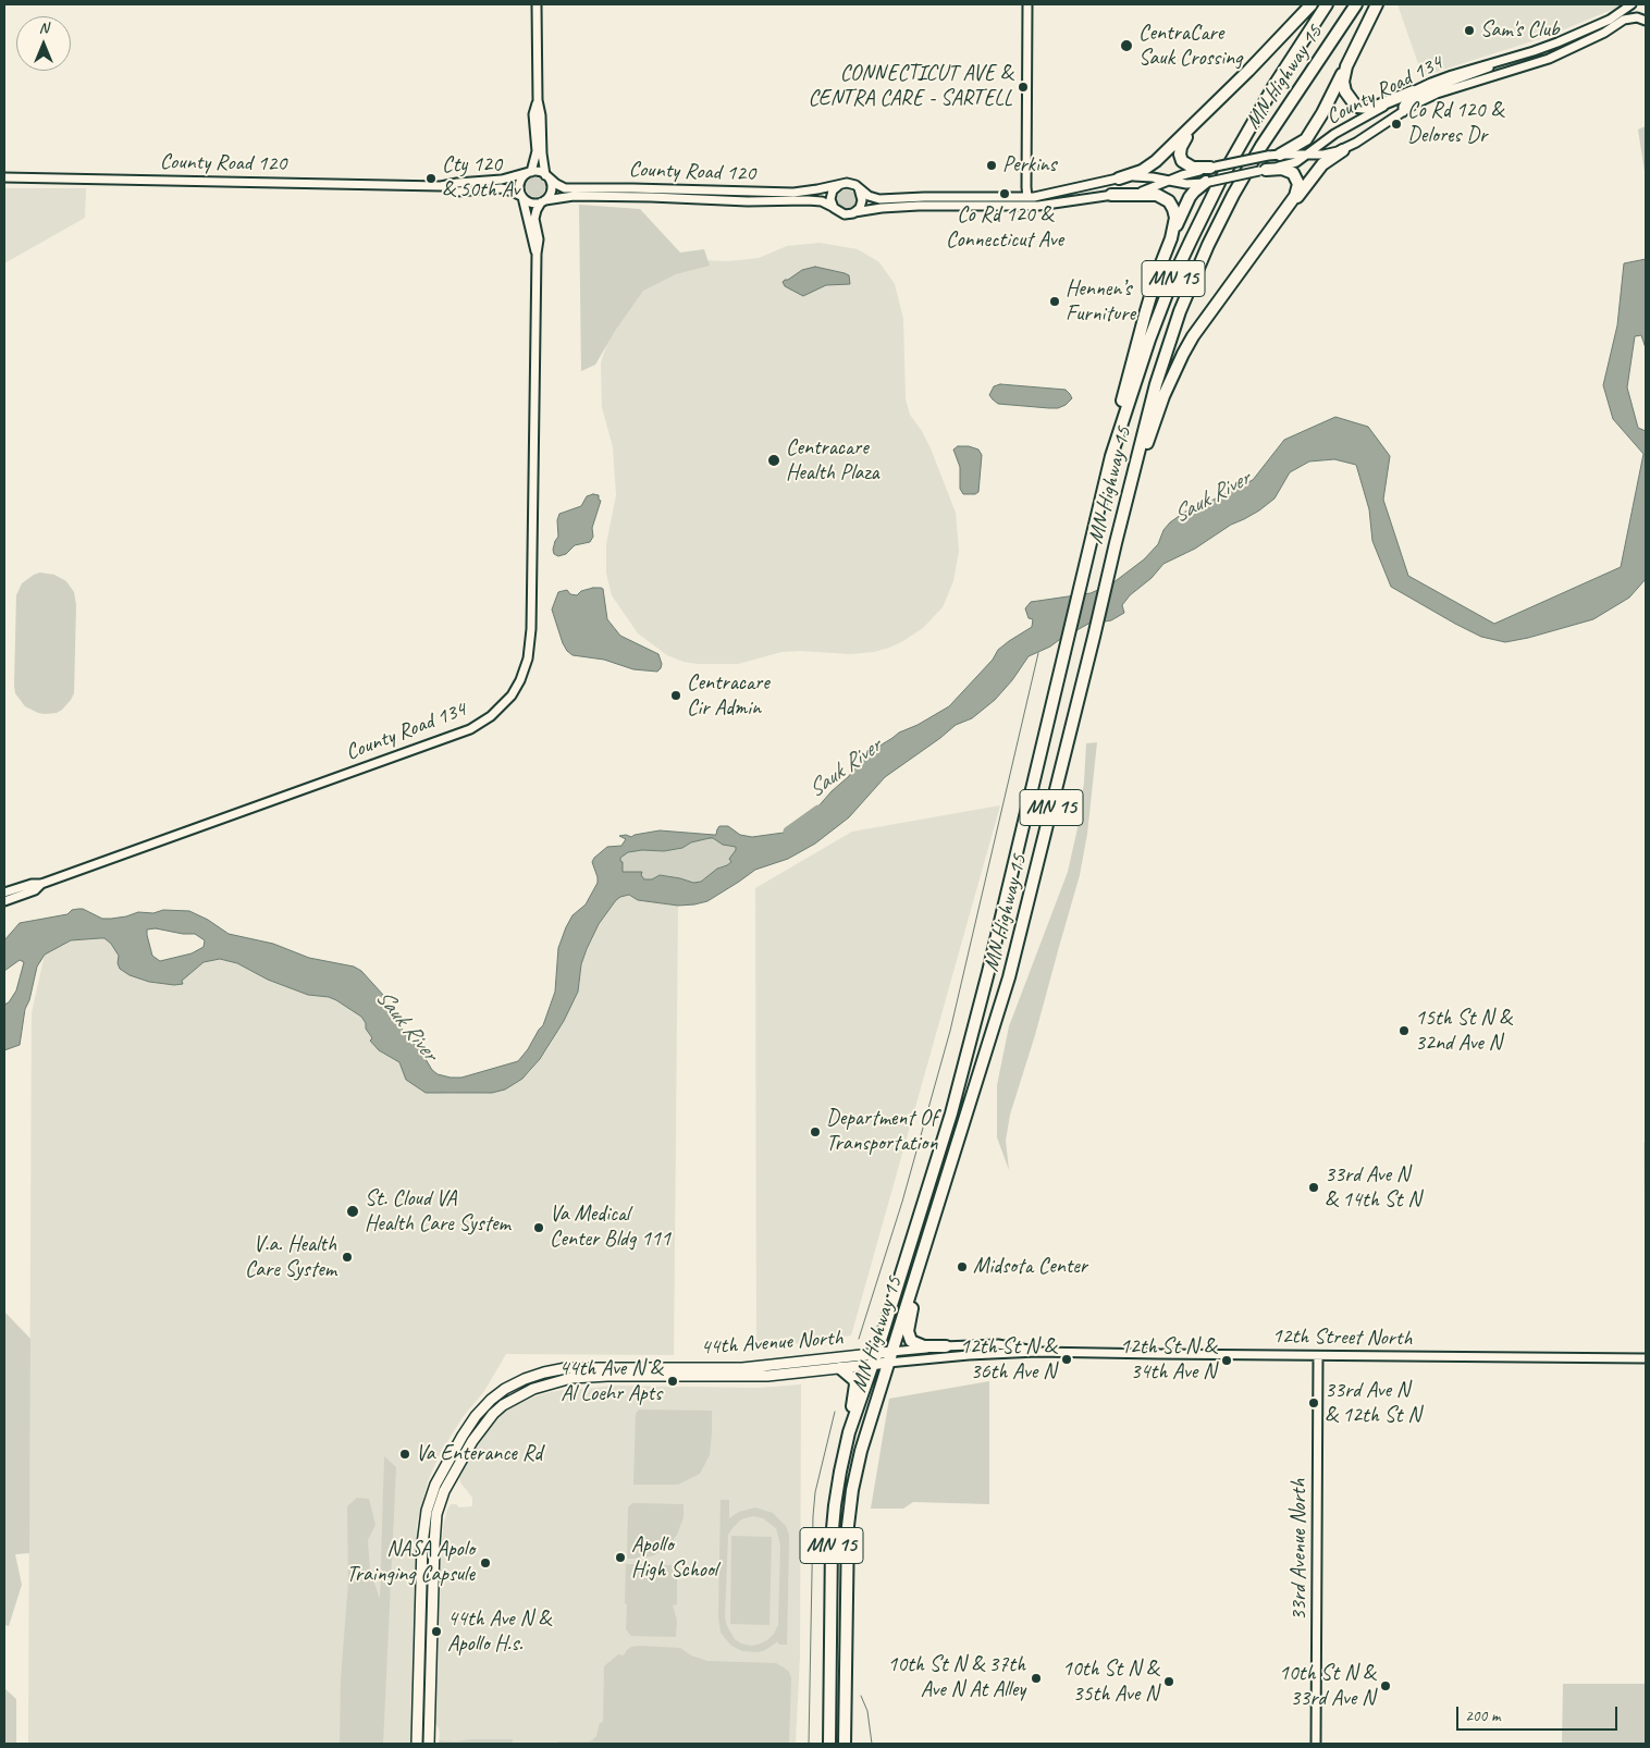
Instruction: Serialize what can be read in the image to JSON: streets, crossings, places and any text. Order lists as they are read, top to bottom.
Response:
{
  "streets": {
    "highway": ["MN Highway 15", "MN 15"],
    "main road": ["12th Street North", "44th Avenue North"],
    "street": ["County Road 134", "County Road 120", "33rd Avenue North"]
  },
  "crossings": [
    ["MN Highway 15", "12th Street North"],
    ["MN Highway 15", "44th Avenue North"],
    ["County Road 134", "County Road 120"],
    ["12th Street North", "44th Avenue North"],
    ["12th Street North", "33rd Avenue North"]
  ],
  "water": ["Sauk River"],
  "places": [
    "Sam's Club",
    "CentraCare Sauk Crossing",
    "CONNECTICUT AVE & CENTRA CARE - SARTELL",
    "Co Rd 120 & Delores Dr",
    "Perkins",
    "Cty 120 & 50th Av",
    "Co Rd 120 & Connecticut Ave",
    "Hennen’s Furniture",
    "Centracare Health Plaza",
    "Centracare Cir Admin",
    "15th St N & 32nd Ave N",
    "Department Of Transportation",
    "33rd Ave N & 14th St N",
    "St. Cloud VA Health Care System",
    "Va Medical Center Bldg 111",
    "V.a. Health Care System",
    "Midsota Center",
    "12th St N & 36th Ave N",
    "12th St N & 34th Ave N",
    "44th Ave N & Al Loehr Apts",
    "33rd Ave N & 12th St N",
    "Va Enterance Rd",
    "Apollo High School",
    "NASA Apolo Trainging Capsule",
    "44th Ave N & Apollo H.s.",
    "10th St N & 37th Ave N At Alley",
    "10th St N & 35th Ave N",
    "10th St N & 33rd Ave N"
  ],
  "scale_bar": "200 m",
  "north": "top"
}
